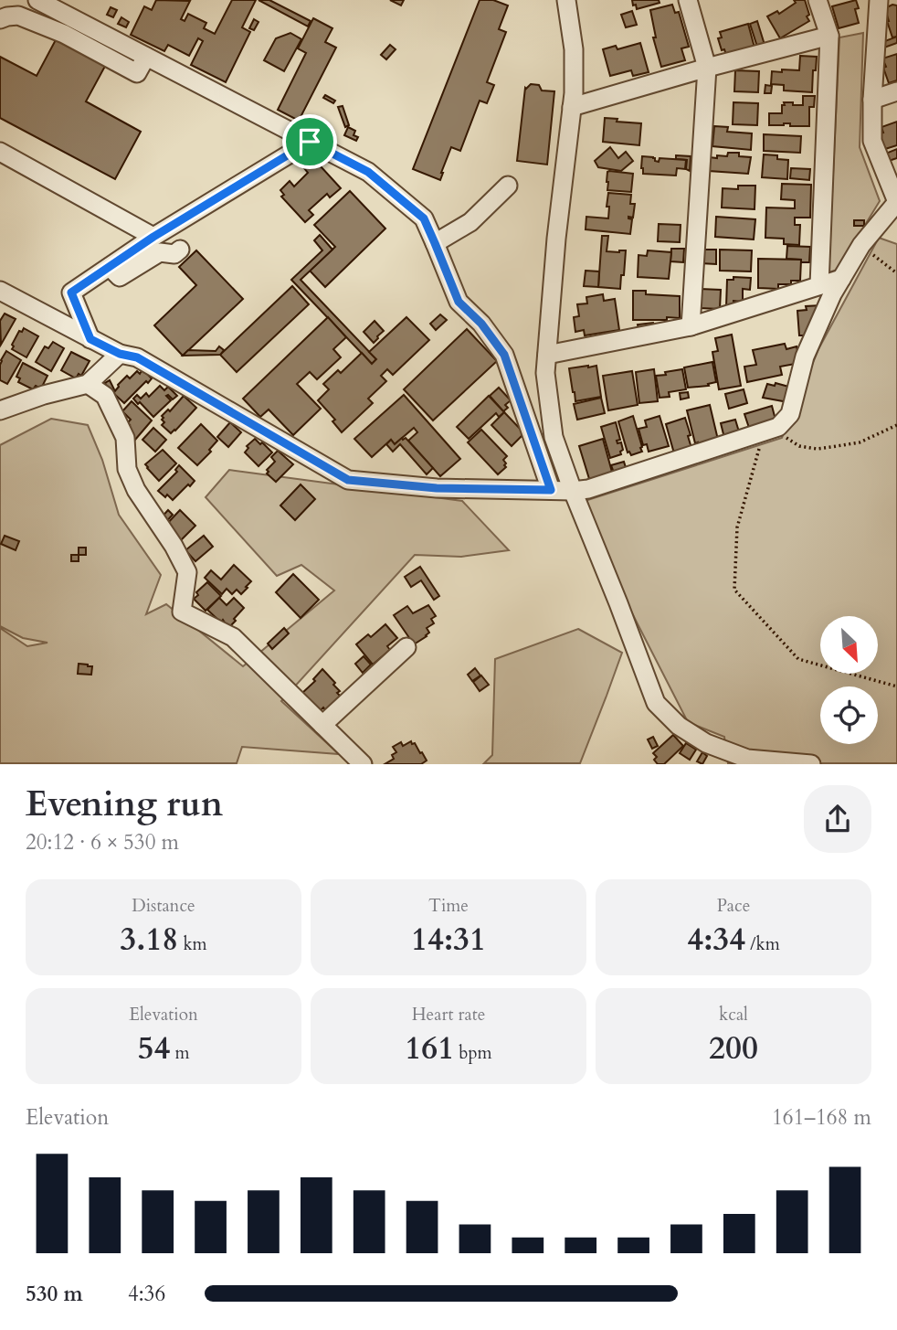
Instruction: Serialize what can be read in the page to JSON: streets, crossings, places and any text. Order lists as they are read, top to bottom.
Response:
{
  "north": "bottom right",
  "page": {
    "heading": ["Evening run", "20:12 · 6 × 530 m"],
    "stats": [
      ["Distance", "3.18 km"],
      ["Time", "14:31"],
      ["Pace", "4:34 /km"],
      ["Elevation", "54 m"],
      ["Heart rate", "161 bpm"],
      ["kcal", "200"]
    ],
    "chart": ["Elevation", "161–168 m"],
    "list": [
      {
        "name": "530 m",
        "note": "4:36"
      }
    ]
  }
}
